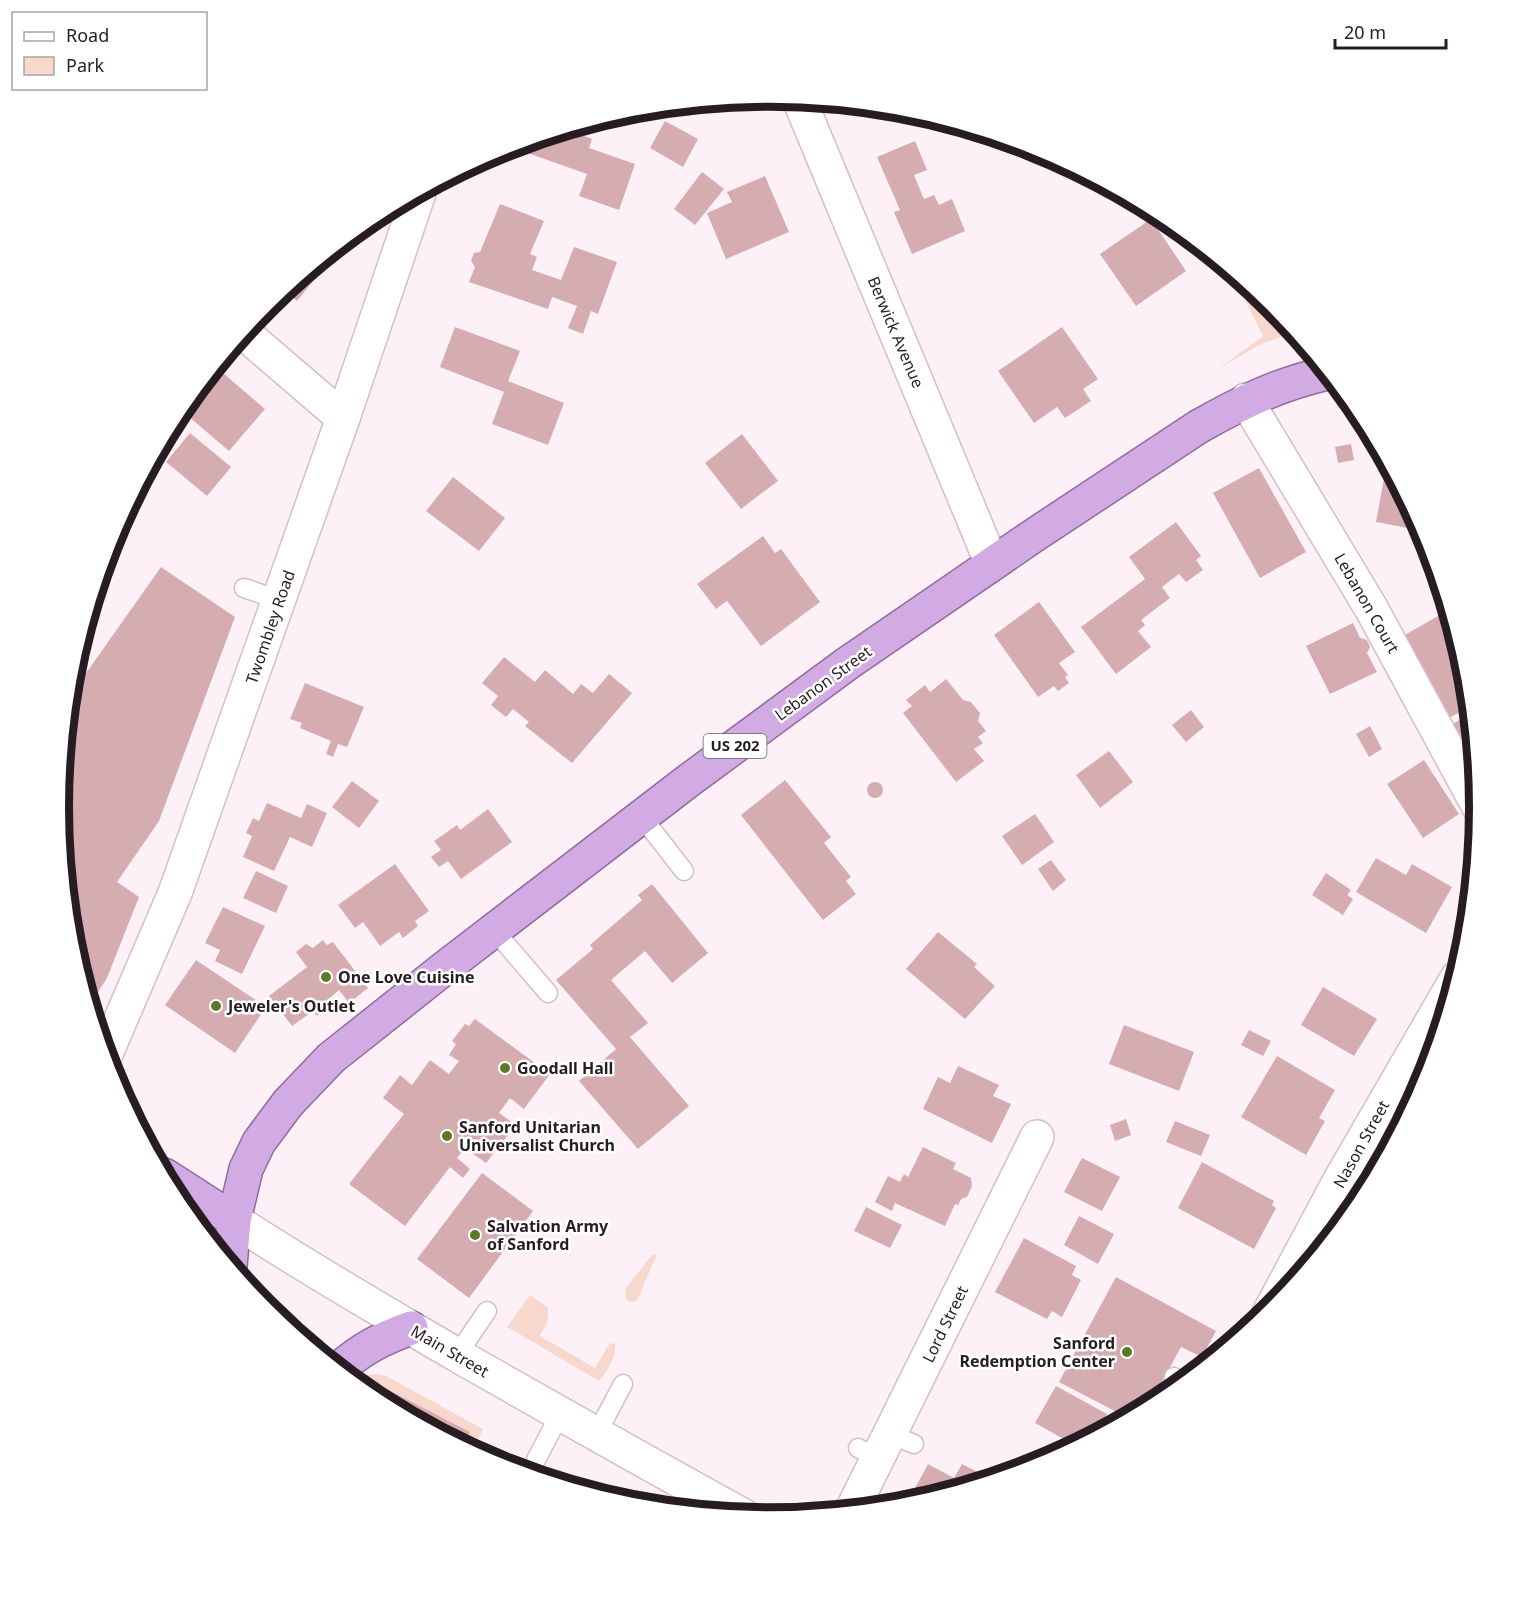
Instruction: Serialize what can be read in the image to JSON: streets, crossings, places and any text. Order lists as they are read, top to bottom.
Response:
{
  "streets": {
    "highway": ["Lebanon Street", "US 202", "Main Street"],
    "street": [
      "Berwick Avenue",
      "Lebanon Court",
      "Twombley Road",
      "Nason Street",
      "Lord Street"
    ]
  },
  "crossings": [
    ["Berwick Avenue", "Lebanon Street"],
    ["Lebanon Court", "Lebanon Street"],
    ["Lebanon Street", "US 202"],
    ["Lebanon Street", "Main Street"],
    ["US 202", "Main Street"]
  ],
  "places": [
    "One Love Cuisine",
    "Jeweler's Outlet",
    "Goodall Hall",
    "Sanford Unitarian Universalist Church",
    "Salvation Army of Sanford",
    "Sanford Redemption Center"
  ],
  "legend": ["Road", "Park"],
  "scale_bar": "20 m"
}
